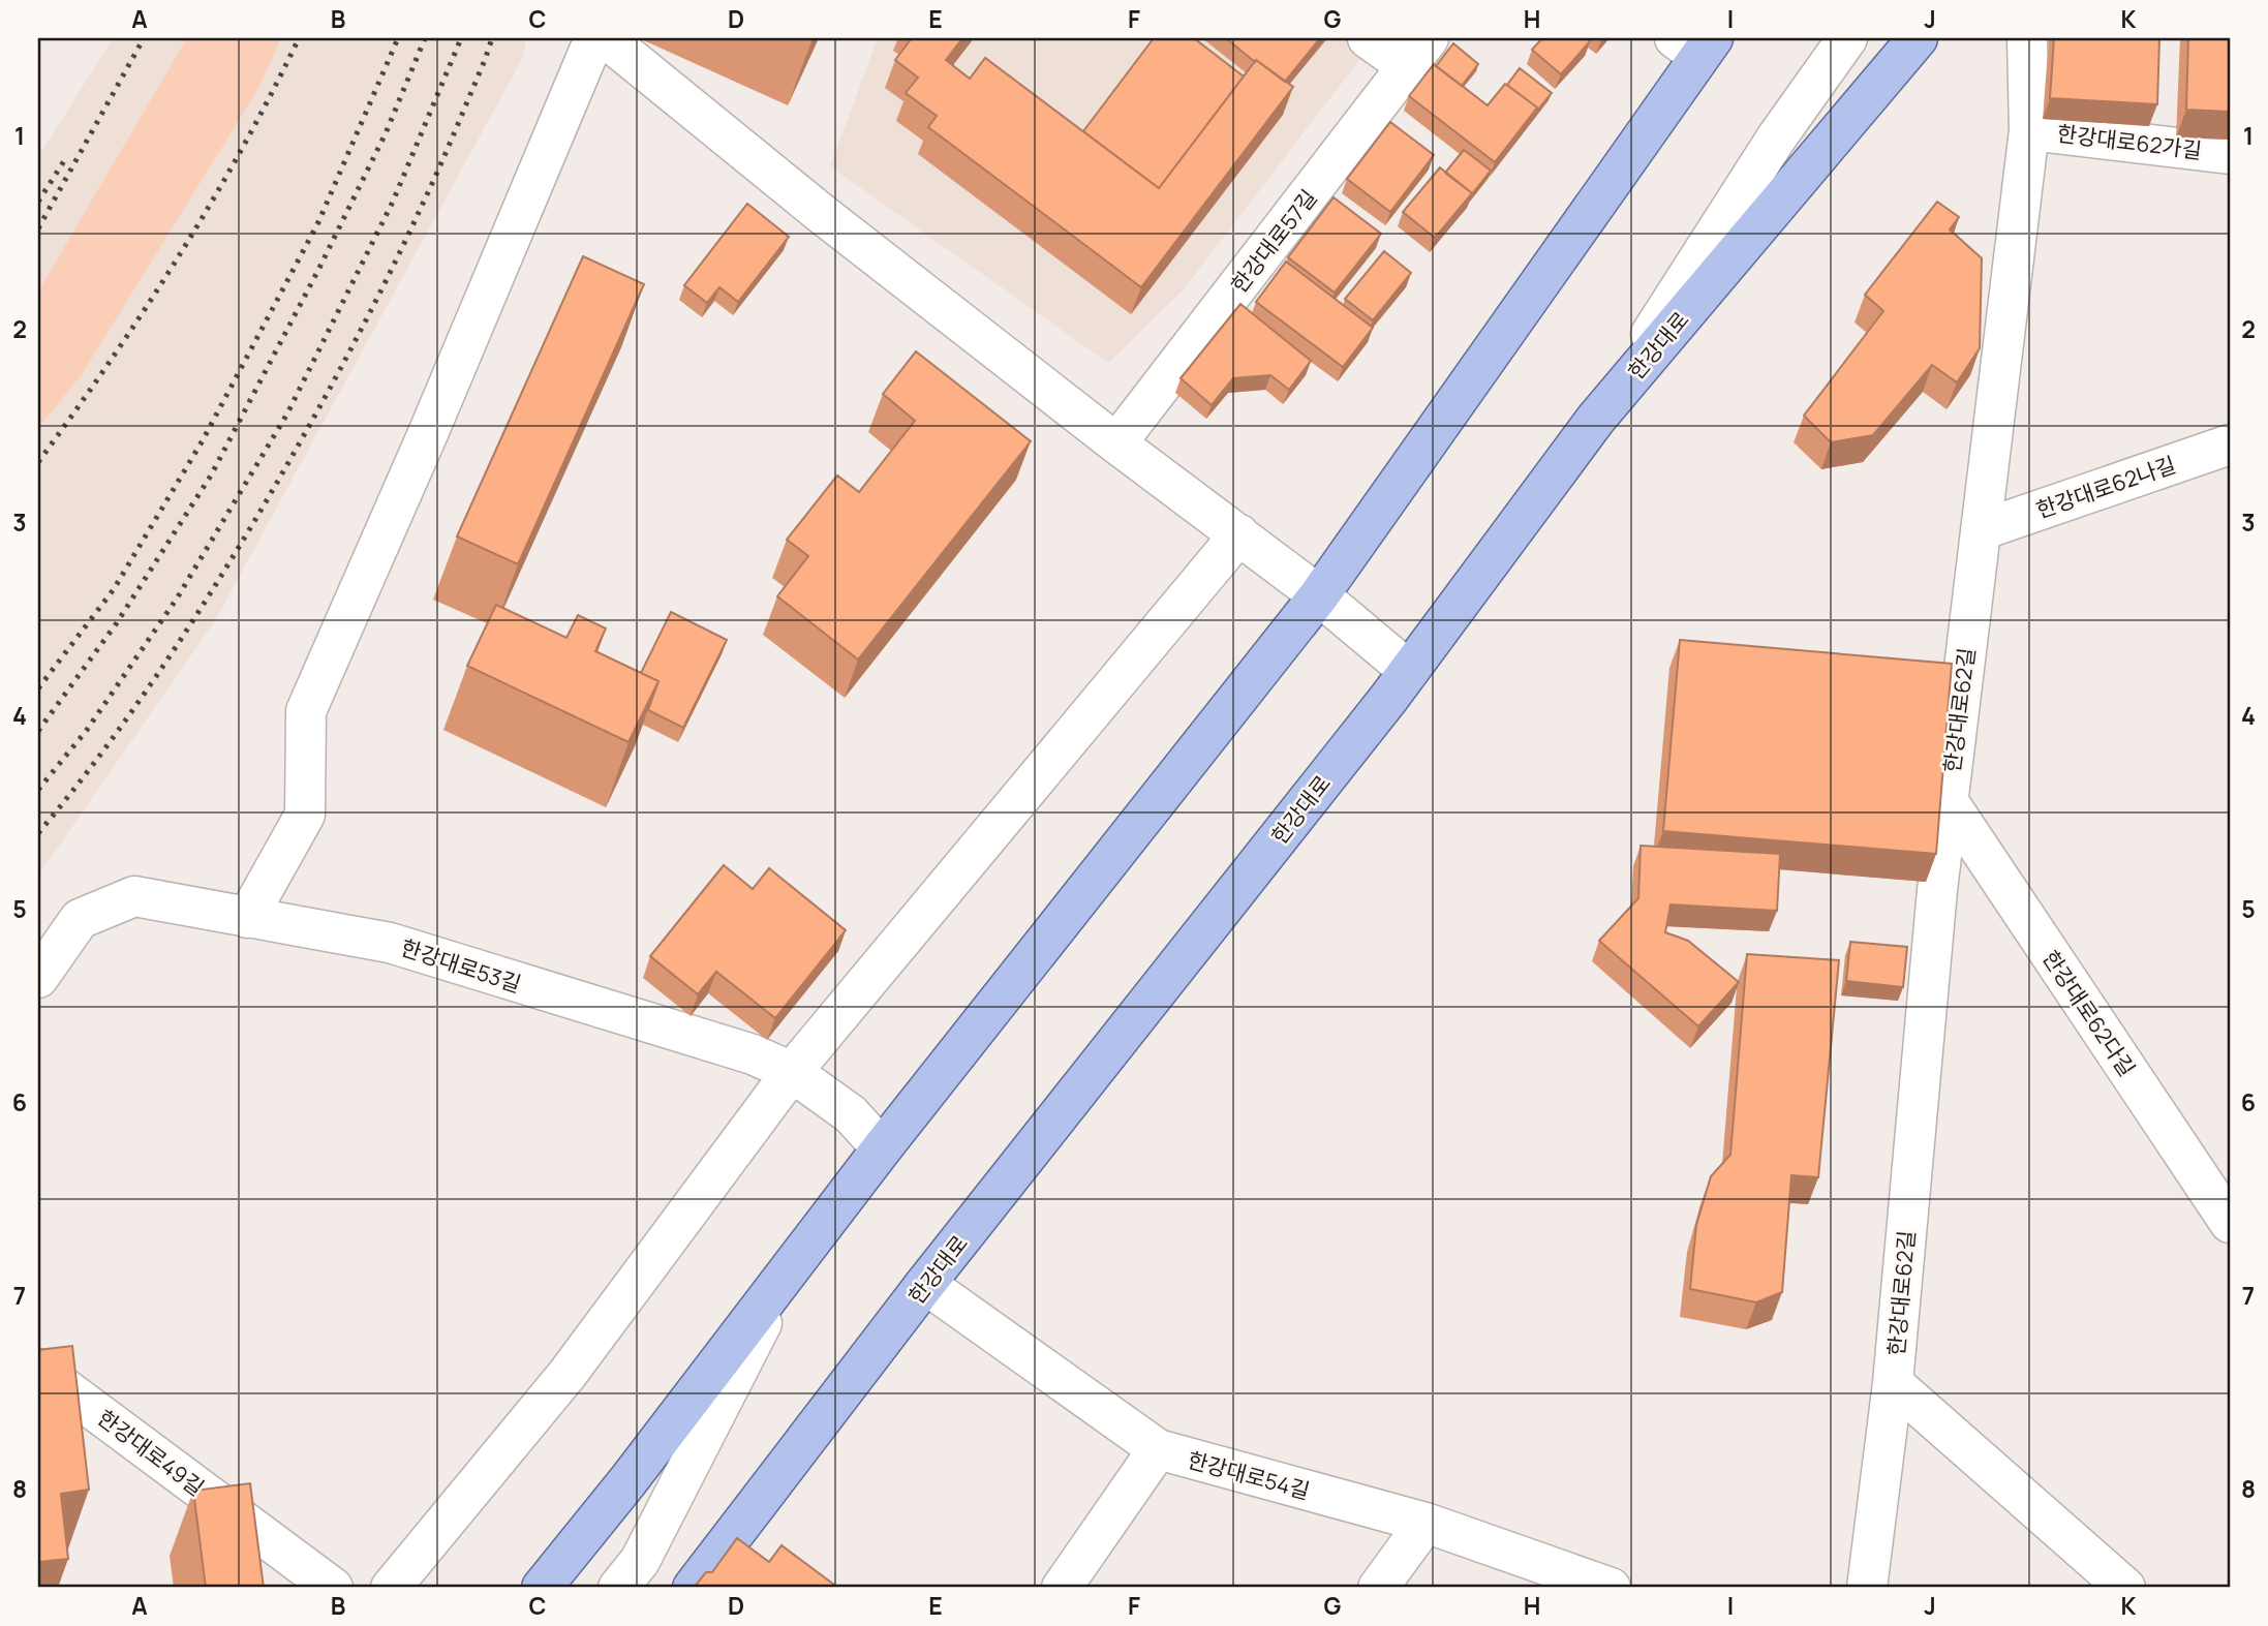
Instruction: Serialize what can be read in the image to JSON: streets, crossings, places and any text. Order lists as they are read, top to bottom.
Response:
{
  "streets": {
    "main road": ["한강대로"],
    "street": [
      "한강대로62가길",
      "한강대로57길",
      "한강대로62나길",
      "한강대로62길",
      "한강대로53길",
      "한강대로62다길",
      "한강대로49길",
      "한강대로54길"
    ]
  },
  "crossings": [
    ["한강대로62가길", "한강대로62길"],
    ["한강대로", "한강대로54길"],
    ["한강대로62나길", "한강대로62길"],
    ["한강대로62길", "한강대로62다길"]
  ],
  "grid": {
    "columns": [
      "A",
      "B",
      "C",
      "D",
      "E",
      "F",
      "G",
      "H",
      "I",
      "J",
      "K"
    ],
    "rows": [
      "1",
      "2",
      "3",
      "4",
      "5",
      "6",
      "7",
      "8"
    ]
  }
}
